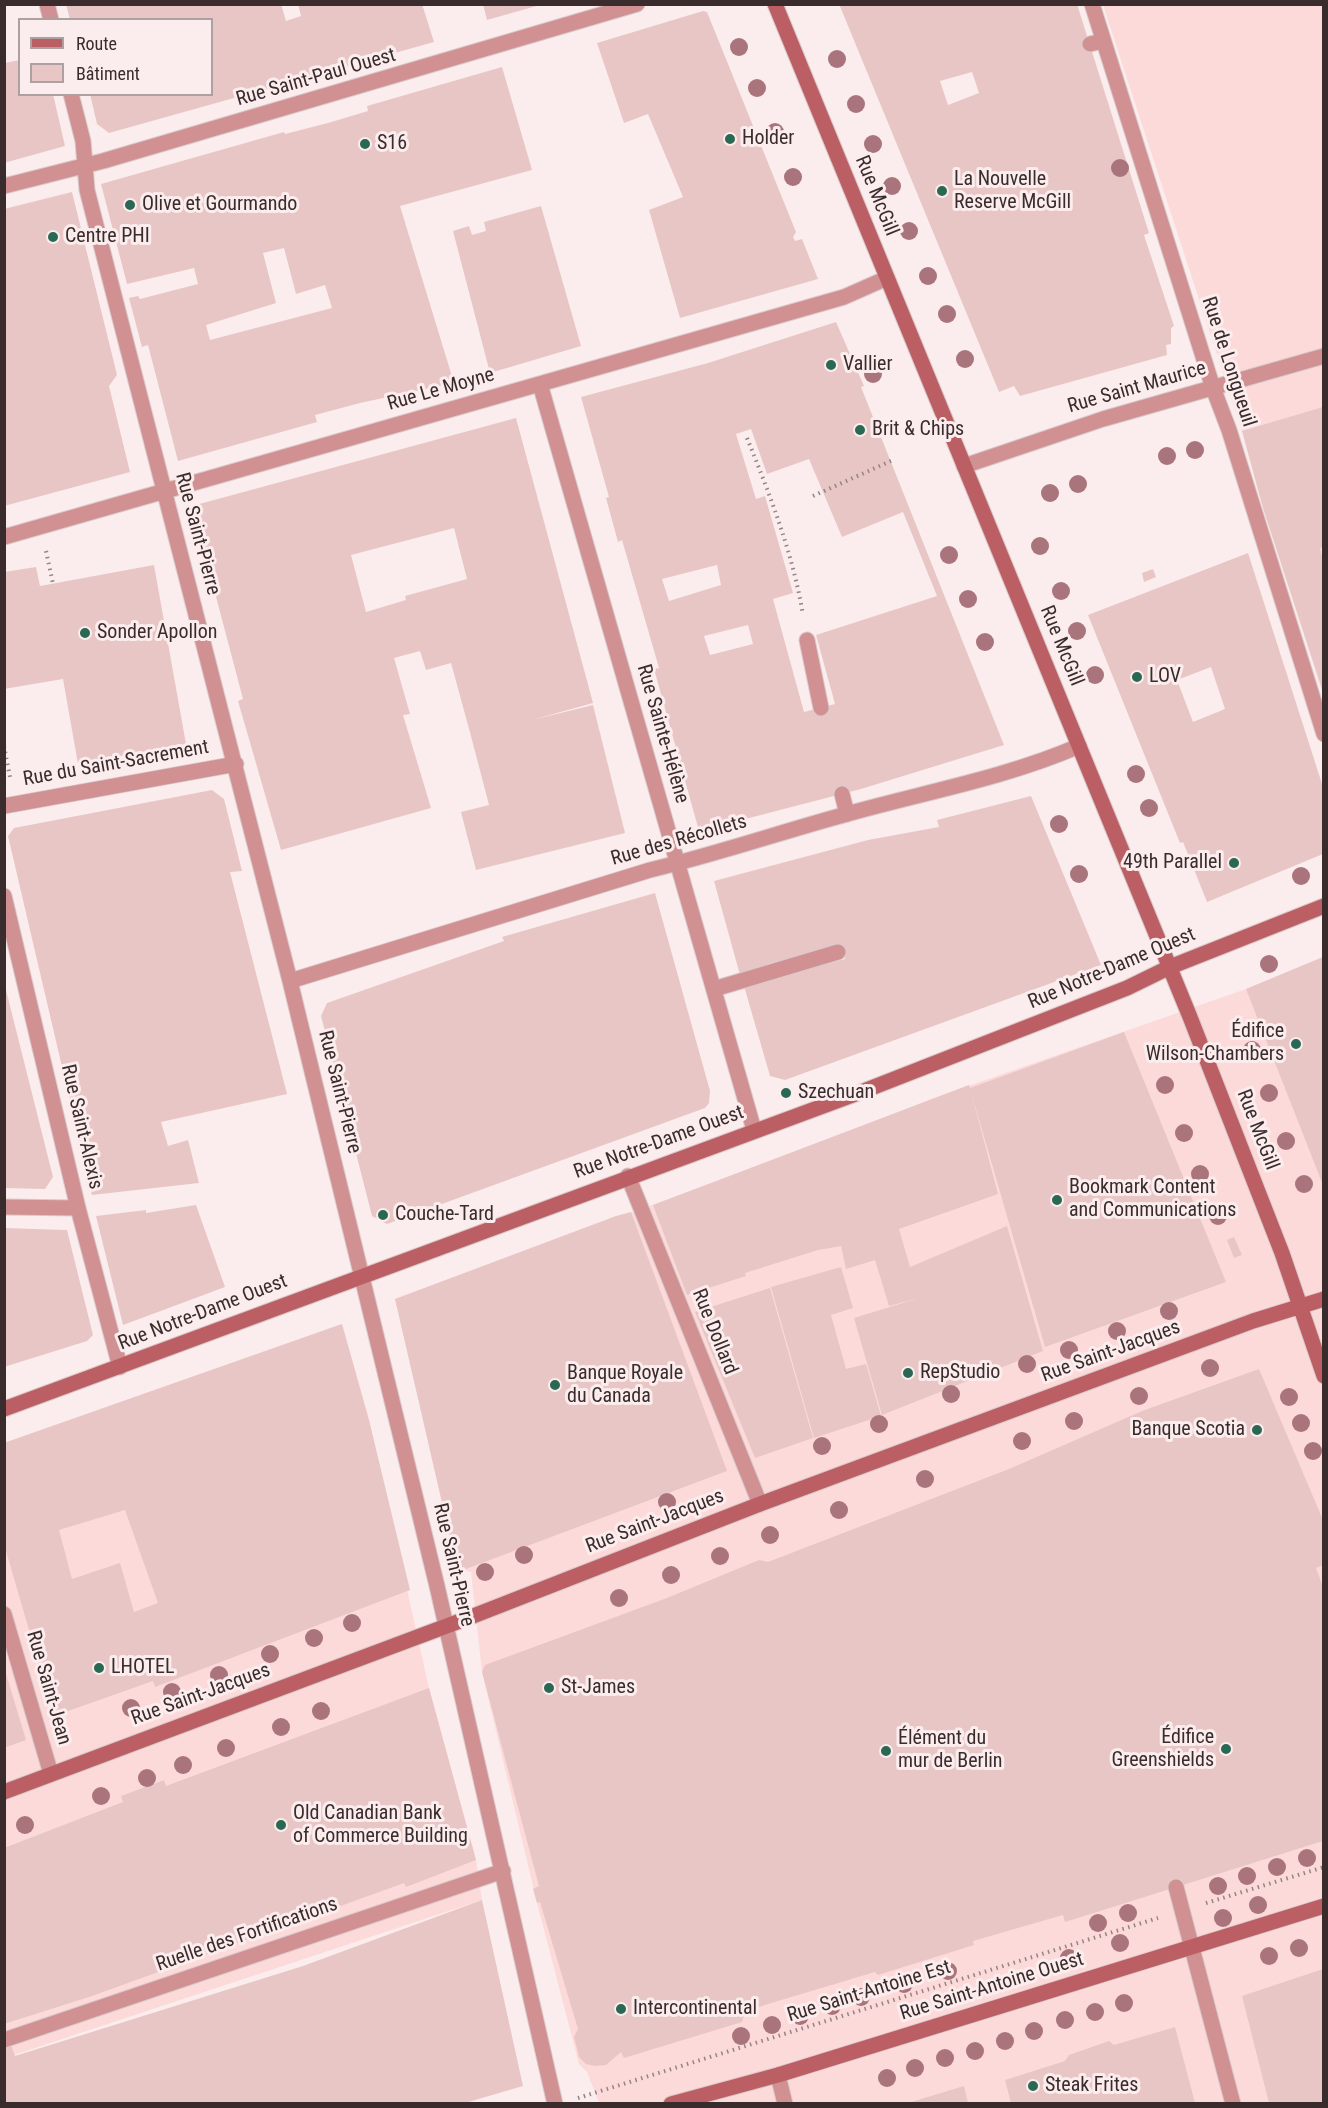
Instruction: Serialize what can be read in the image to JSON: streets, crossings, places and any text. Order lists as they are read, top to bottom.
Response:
{
  "streets": {
    "street": [
      "Rue Saint-Paul Ouest",
      "Rue McGill",
      "Rue de Longueuil",
      "Rue Saint Maurice",
      "Rue Le Moyne",
      "Rue Saint-Pierre",
      "Rue Sainte-Hélène",
      "Rue du Saint-Sacrement",
      "Rue des Récollets",
      "Rue Notre-Dame Ouest",
      "Rue Saint-Alexis",
      "Rue Dollard",
      "Rue Saint-Jacques",
      "Rue Saint-Jean",
      "Ruelle des Fortifications",
      "Rue Saint-Antoine Ouest"
    ],
    "path": ["Rue Saint-Antoine Est"]
  },
  "crossings": [
    ["Rue Saint-Paul Ouest", "Rue Saint-Pierre"],
    ["Rue McGill", "Rue Saint Maurice"],
    ["Rue McGill", "Rue Le Moyne"],
    ["Rue McGill", "Rue des Récollets"],
    ["Rue McGill", "Rue Notre-Dame Ouest"],
    ["Rue McGill", "Rue Saint-Jacques"],
    ["Rue de Longueuil", "Rue Saint Maurice"],
    ["Rue Le Moyne", "Rue Saint-Pierre"],
    ["Rue Le Moyne", "Rue Sainte-Hélène"],
    ["Rue Saint-Pierre", "Rue du Saint-Sacrement"],
    ["Rue Saint-Pierre", "Rue des Récollets"],
    ["Rue Saint-Pierre", "Rue Notre-Dame Ouest"],
    ["Rue Saint-Pierre", "Rue Saint-Jacques"],
    ["Rue Saint-Pierre", "Ruelle des Fortifications"],
    ["Rue Sainte-Hélène", "Rue des Récollets"],
    ["Rue Sainte-Hélène", "Rue Notre-Dame Ouest"],
    ["Rue Notre-Dame Ouest", "Rue Saint-Alexis"],
    ["Rue Notre-Dame Ouest", "Rue Dollard"],
    ["Rue Dollard", "Rue Saint-Jacques"],
    ["Rue Saint-Jacques", "Rue Saint-Jean"]
  ],
  "places": [
    "Holder",
    "S16",
    "La Nouvelle Reserve McGill",
    "Olive et Gourmando",
    "Centre PHI",
    "Vallier",
    "Brit & Chips",
    "Sonder Apollon",
    "LOV",
    "49th Parallel",
    "Édifice Wilson-Chambers",
    "Szechuan",
    "Bookmark Content and Communications",
    "Couche-Tard",
    "RepStudio",
    "Banque Royale du Canada",
    "Banque Scotia",
    "LHOTEL",
    "St-James",
    "Édifice Greenshields",
    "Élément du mur de Berlin",
    "Old Canadian Bank of Commerce Building",
    "Intercontinental",
    "Steak Frites"
  ],
  "legend": ["Route", "Bâtiment"]
}
